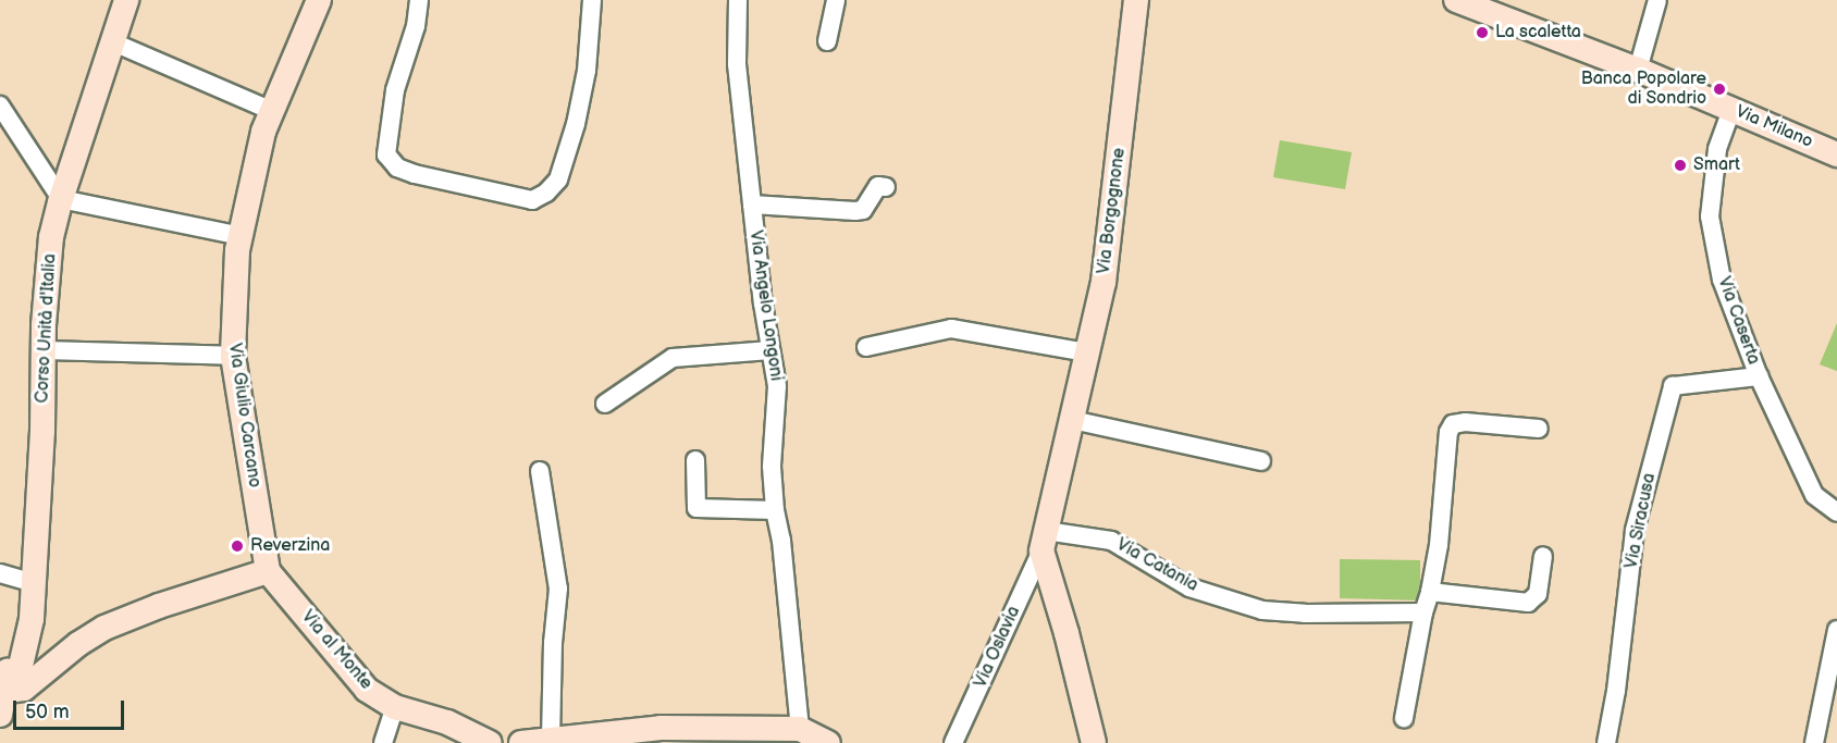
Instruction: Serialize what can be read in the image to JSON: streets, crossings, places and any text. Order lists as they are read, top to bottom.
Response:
{
  "streets": {
    "main road": [
      "Via Milano",
      "Via Borgognone",
      "Corso Unità d'Italia",
      "Via Giulio Carcano",
      "Via al Monte"
    ],
    "street": [
      "Via Angelo Longoni",
      "Via Caserta",
      "Via Siracusa",
      "Via Catania",
      "Via Oslavia"
    ]
  },
  "crossings": [
    ["Via Milano", "Via Caserta"],
    ["Via Borgognone", "Via Catania"],
    ["Via Borgognone", "Via Oslavia"],
    ["Via Caserta", "Via Siracusa"],
    ["Via Giulio Carcano", "Via al Monte"],
    ["Via Catania", "Via Oslavia"]
  ],
  "places": [
    "La scaletta",
    "Banca Popolare di Sondrio",
    "Smart",
    "Reverzina"
  ],
  "scale_bar": "50 m"
}
